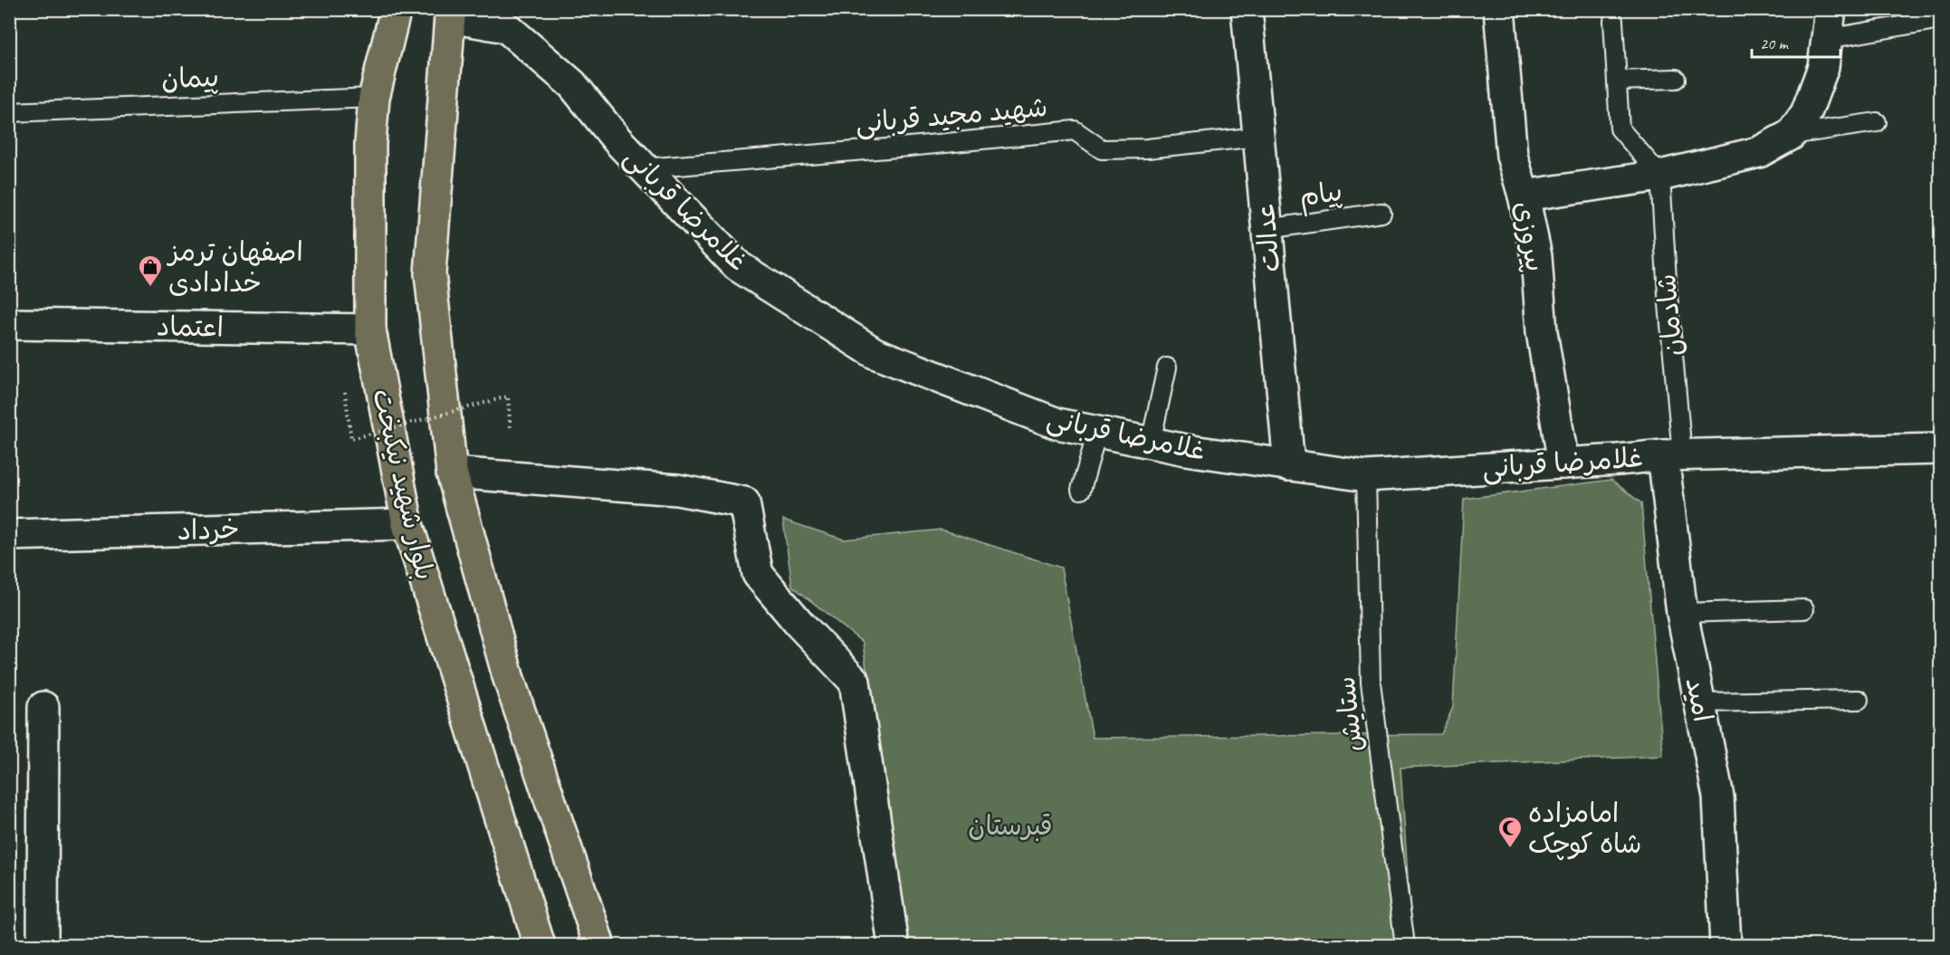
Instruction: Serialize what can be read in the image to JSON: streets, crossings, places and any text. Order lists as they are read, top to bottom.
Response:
{
  "streets": {
    "main road": ["بلوار شهید نیکبخت"],
    "street": [
      "غلامرضا قربانی",
      "پیروزی",
      "عدالت",
      "اعتماد",
      "خرداد",
      "امید"
    ],
    "lane": [
      "پیمان",
      "شهید مجید قربانی",
      "پیام",
      "شادمان",
      "ستایش"
    ]
  },
  "crossings": [
    ["پیمان", "بلوار شهید نیکبخت"],
    ["شهید مجید قربانی", "غلامرضا قربانی"],
    ["شهید مجید قربانی", "عدالت"],
    ["پیام", "عدالت"],
    ["غلامرضا قربانی", "پیروزی"],
    ["غلامرضا قربانی", "عدالت"],
    ["غلامرضا قربانی", "شادمان"],
    ["غلامرضا قربانی", "بلوار شهید نیکبخت"],
    ["غلامرضا قربانی", "امید"],
    ["غلامرضا قربانی", "ستایش"],
    ["شادمان", "امید"],
    ["اعتماد", "بلوار شهید نیکبخت"],
    ["بلوار شهید نیکبخت", "خرداد"]
  ],
  "parks": ["قبرستان"],
  "places": {
    "shop": ["اصفهان ترمز خدادادی"],
    "mosque": ["امامزاده شاه کوچک"]
  },
  "scale_bar": "20 m"
}
